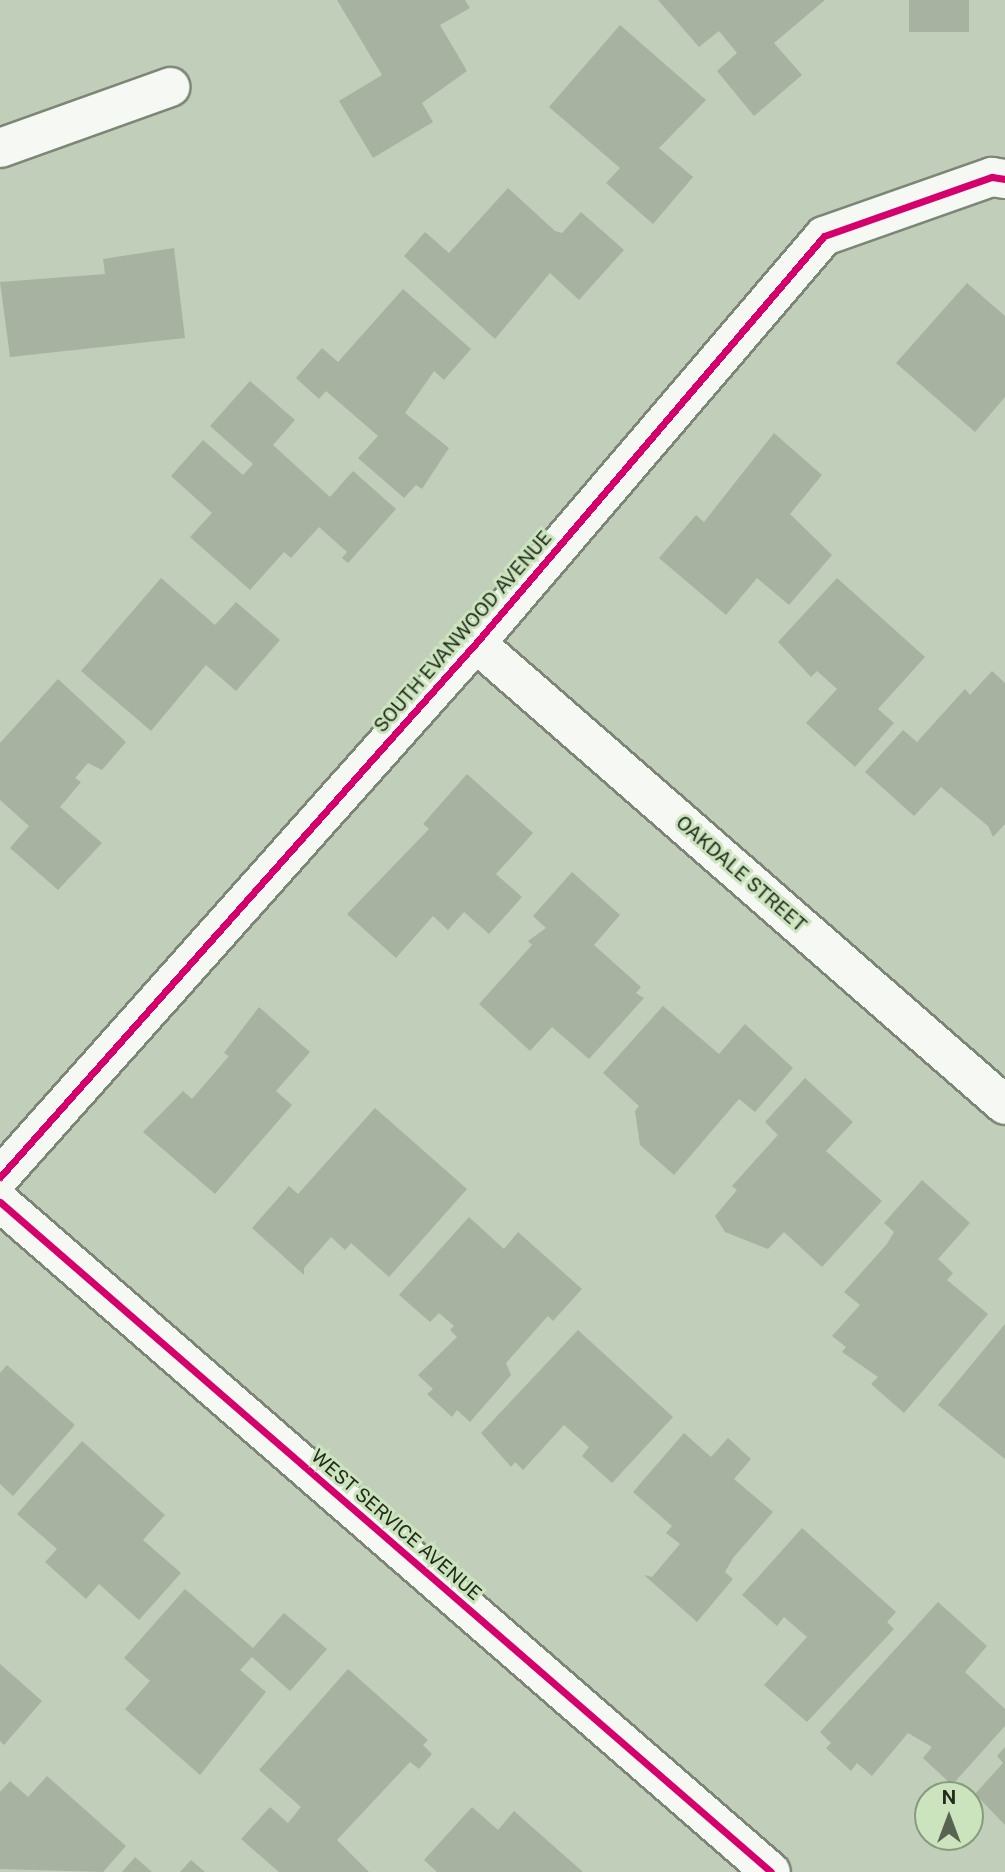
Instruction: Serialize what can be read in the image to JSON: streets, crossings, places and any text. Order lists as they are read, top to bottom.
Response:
{
  "streets": {
    "street": ["SOUTH EVANWOOD AVENUE", "OAKDALE STREET", "WEST SERVICE AVENUE"]
  },
  "crossings": [
    ["SOUTH EVANWOOD AVENUE", "OAKDALE STREET"]
  ],
  "north": "top"
}
